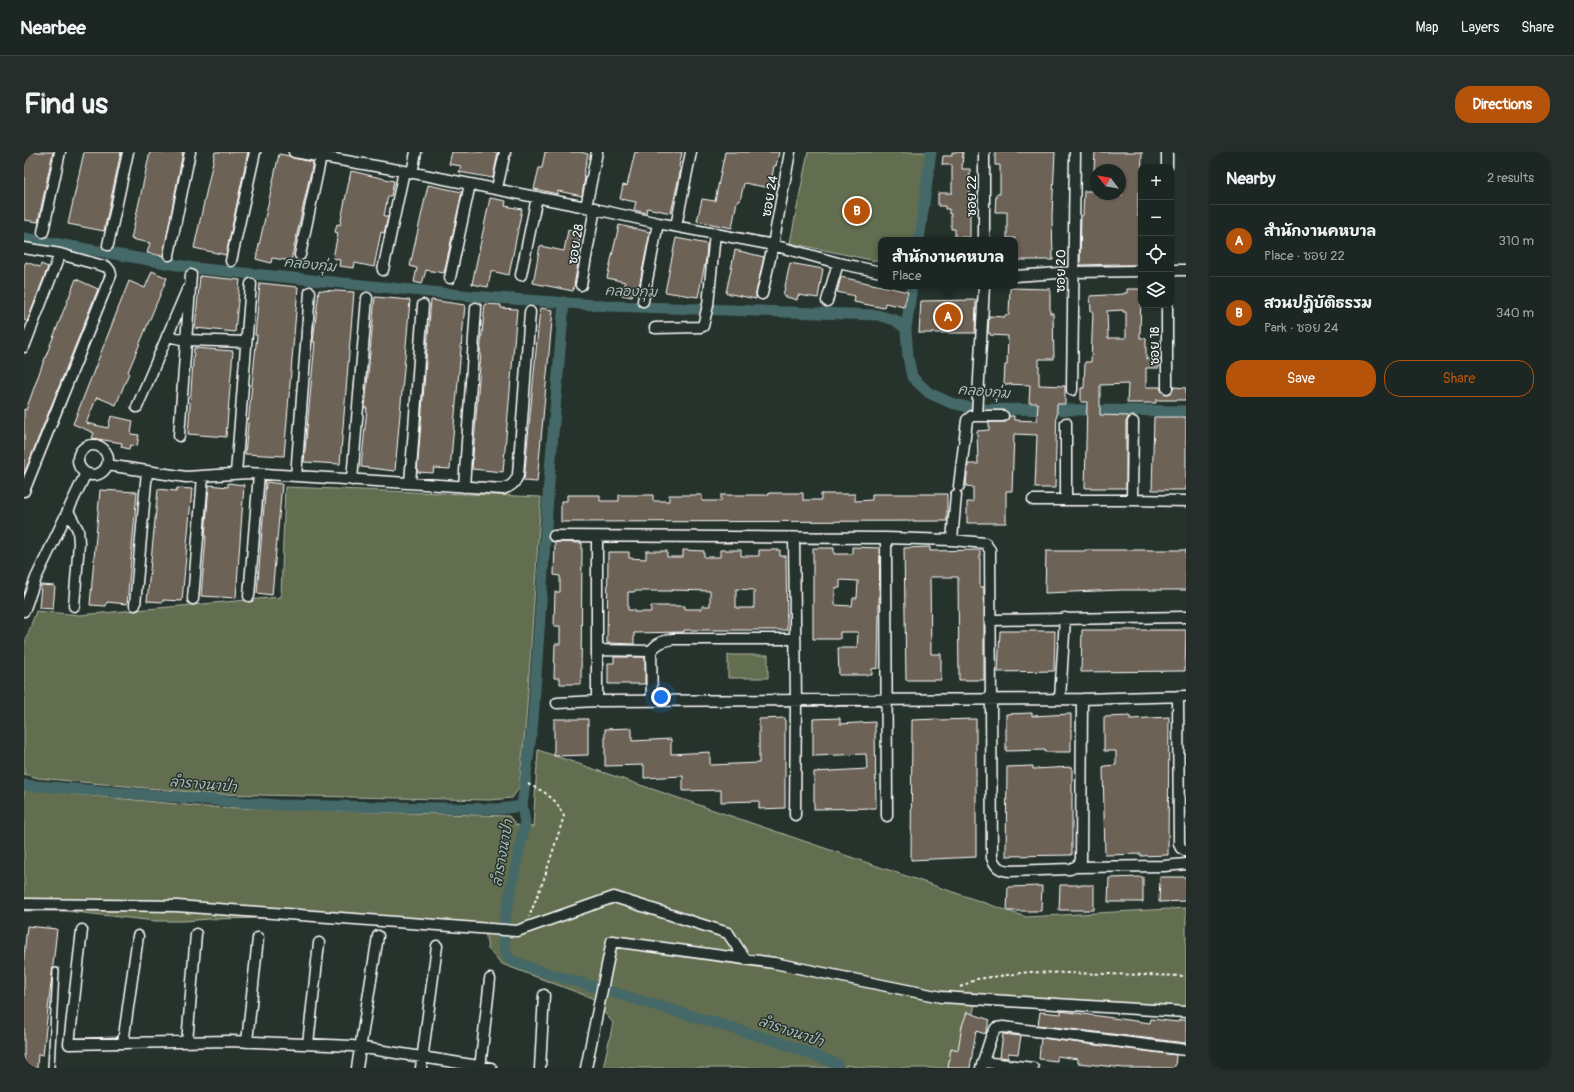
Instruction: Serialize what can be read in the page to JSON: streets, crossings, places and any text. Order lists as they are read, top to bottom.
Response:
{
  "streets": {
    "street": [
      "ซอย 24",
      "ซอย 22",
      "ซอย 28",
      "ซอย 20",
      "ซอย 18"
    ]
  },
  "water": ["คลองกุ่ม", "ลำรางนาป่า"],
  "north": "top left",
  "page": {
    "header": "Nearbee",
    "nav": ["Map", "Layers", "Share"],
    "buttons": [
      "Directions",
      ["Save", "Share"]
    ],
    "title": "Find us",
    "heading": ["Nearby", "2 results"],
    "map_buttons": ["+", "−"],
    "pins": ["B", "A"],
    "list": [
      {
        "mark": "A",
        "name": "สำนักงานคหบาล",
        "note": "Place · ซอย 22",
        "value": "310 m"
      },
      {
        "mark": "B",
        "name": "สวนปฏิบัติธรรม",
        "note": "Park · ซอย 24",
        "value": "340 m"
      }
    ],
    "popup": ["สำนักงานคหบาล", "Place"]
  }
}
